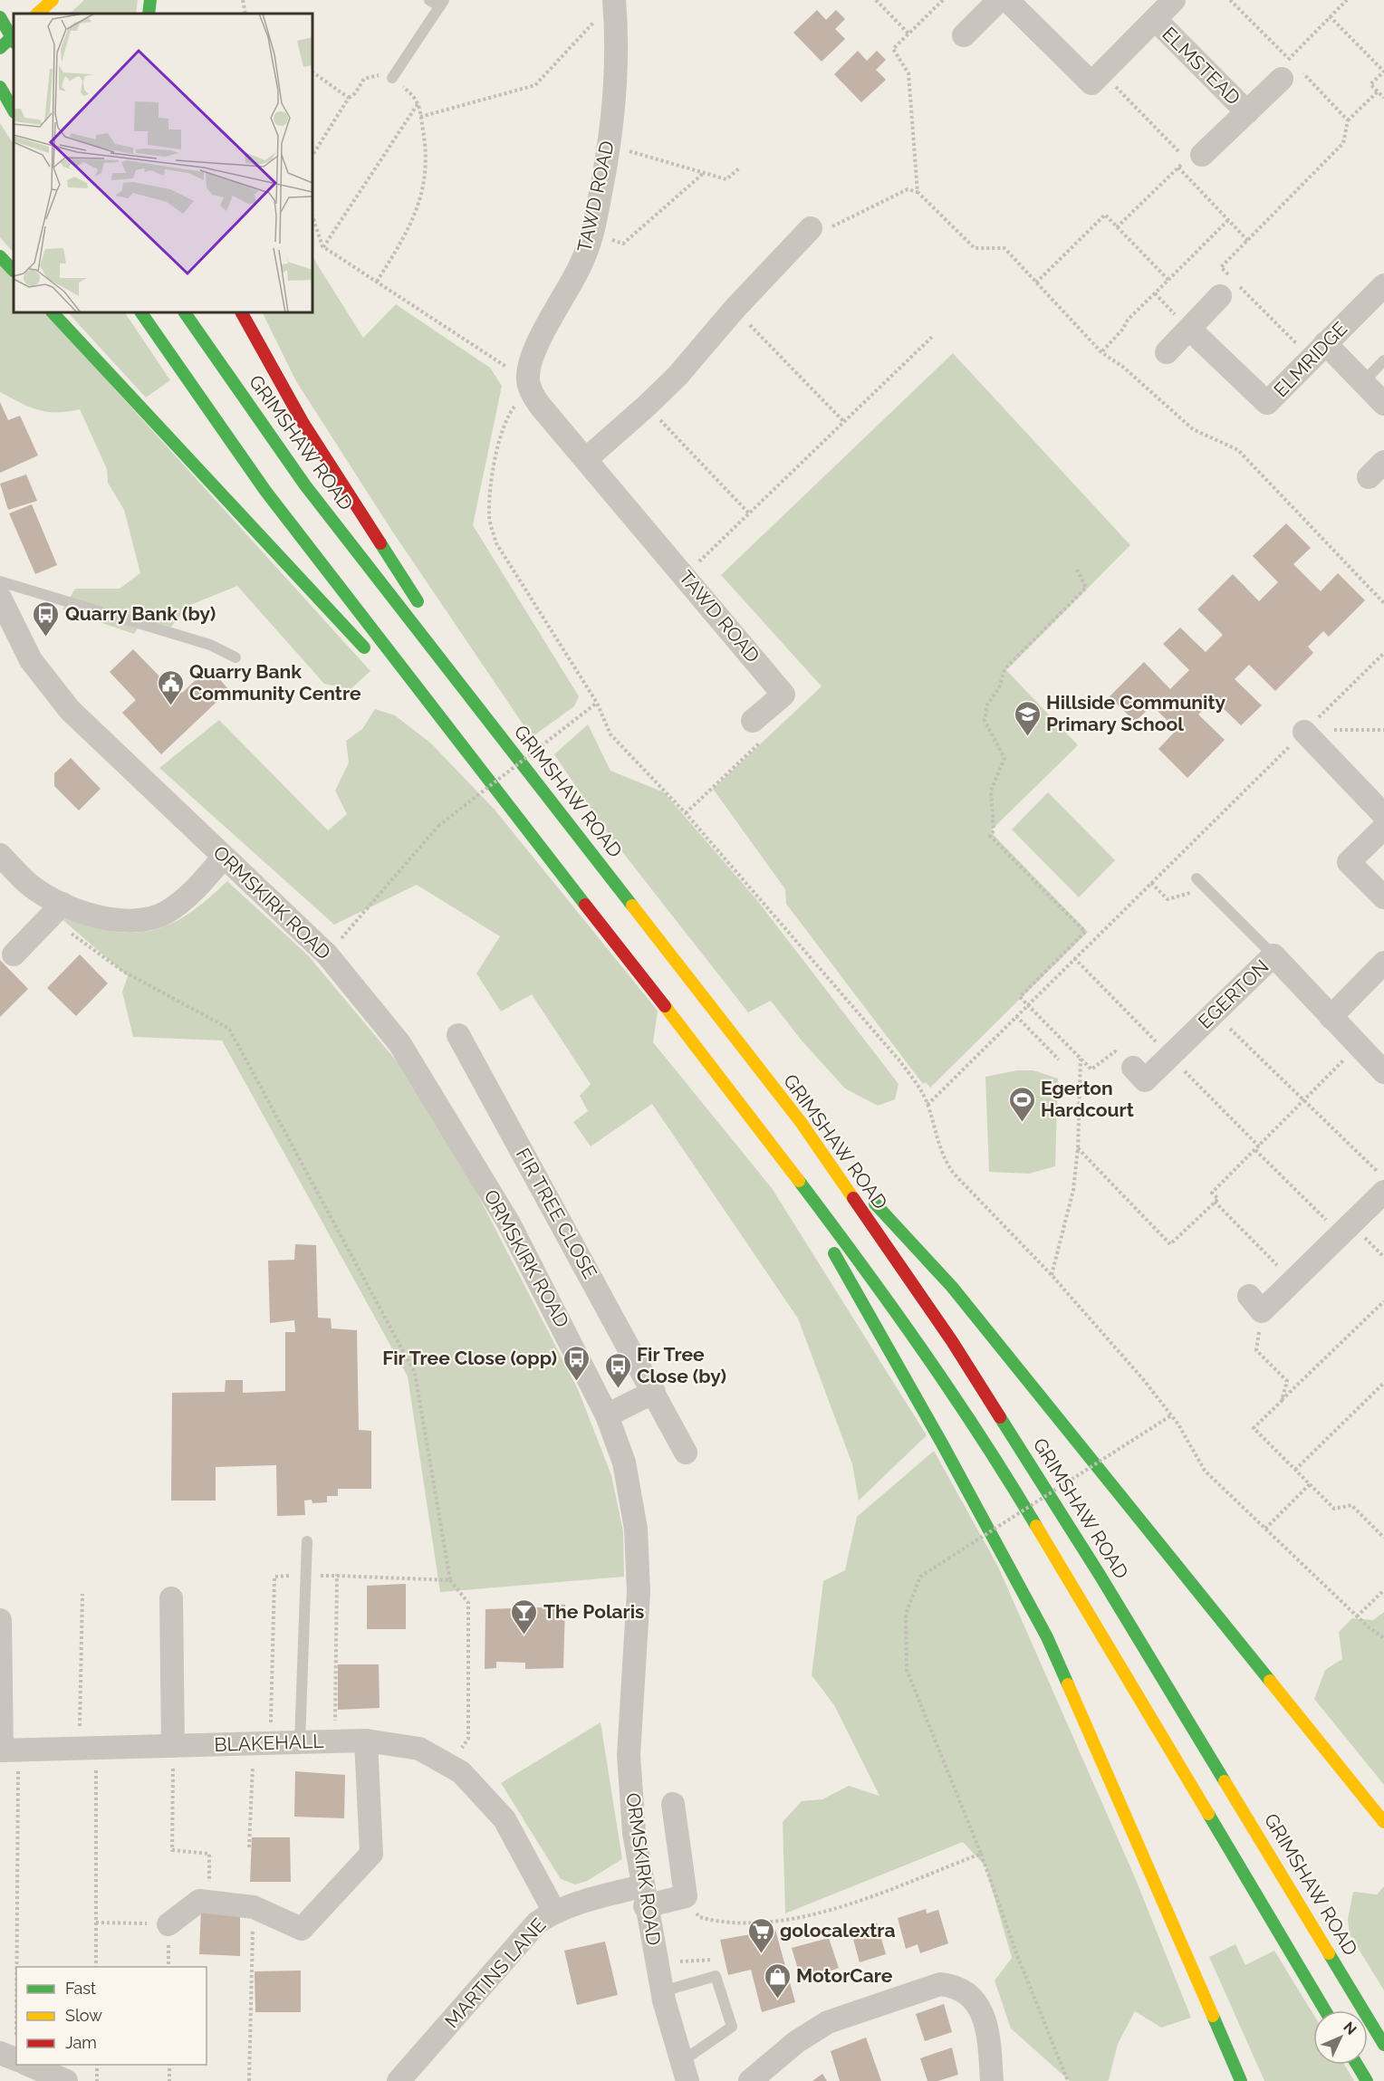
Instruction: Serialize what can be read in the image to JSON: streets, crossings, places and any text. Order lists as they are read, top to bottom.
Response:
{
  "streets": {
    "main road": ["GRIMSHAW ROAD"],
    "street": [
      "ELMSTEAD",
      "TAWD ROAD",
      "ELMRIDGE",
      "ORMSKIRK ROAD",
      "EGERTON",
      "FIR TREE CLOSE",
      "BLAKEHALL",
      "MARTINS LANE"
    ]
  },
  "crossings": [
    ["ORMSKIRK ROAD", "MARTINS LANE"],
    ["BLAKEHALL", "MARTINS LANE"]
  ],
  "places": {
    "bus stop": ["Quarry Bank (by)", "Fir Tree Close (opp)", "Fir Tree Close (by)"],
    "public building": ["Quarry Bank Community Centre"],
    "school or university": ["Hillside Community Primary School"],
    "sports": ["Egerton Hardcourt"],
    "bar": ["The Polaris"],
    "supermarket": ["golocalextra"],
    "shop": ["MotorCare"]
  },
  "legend": ["Fast", "Slow", "Jam"],
  "north": "top right"
}
